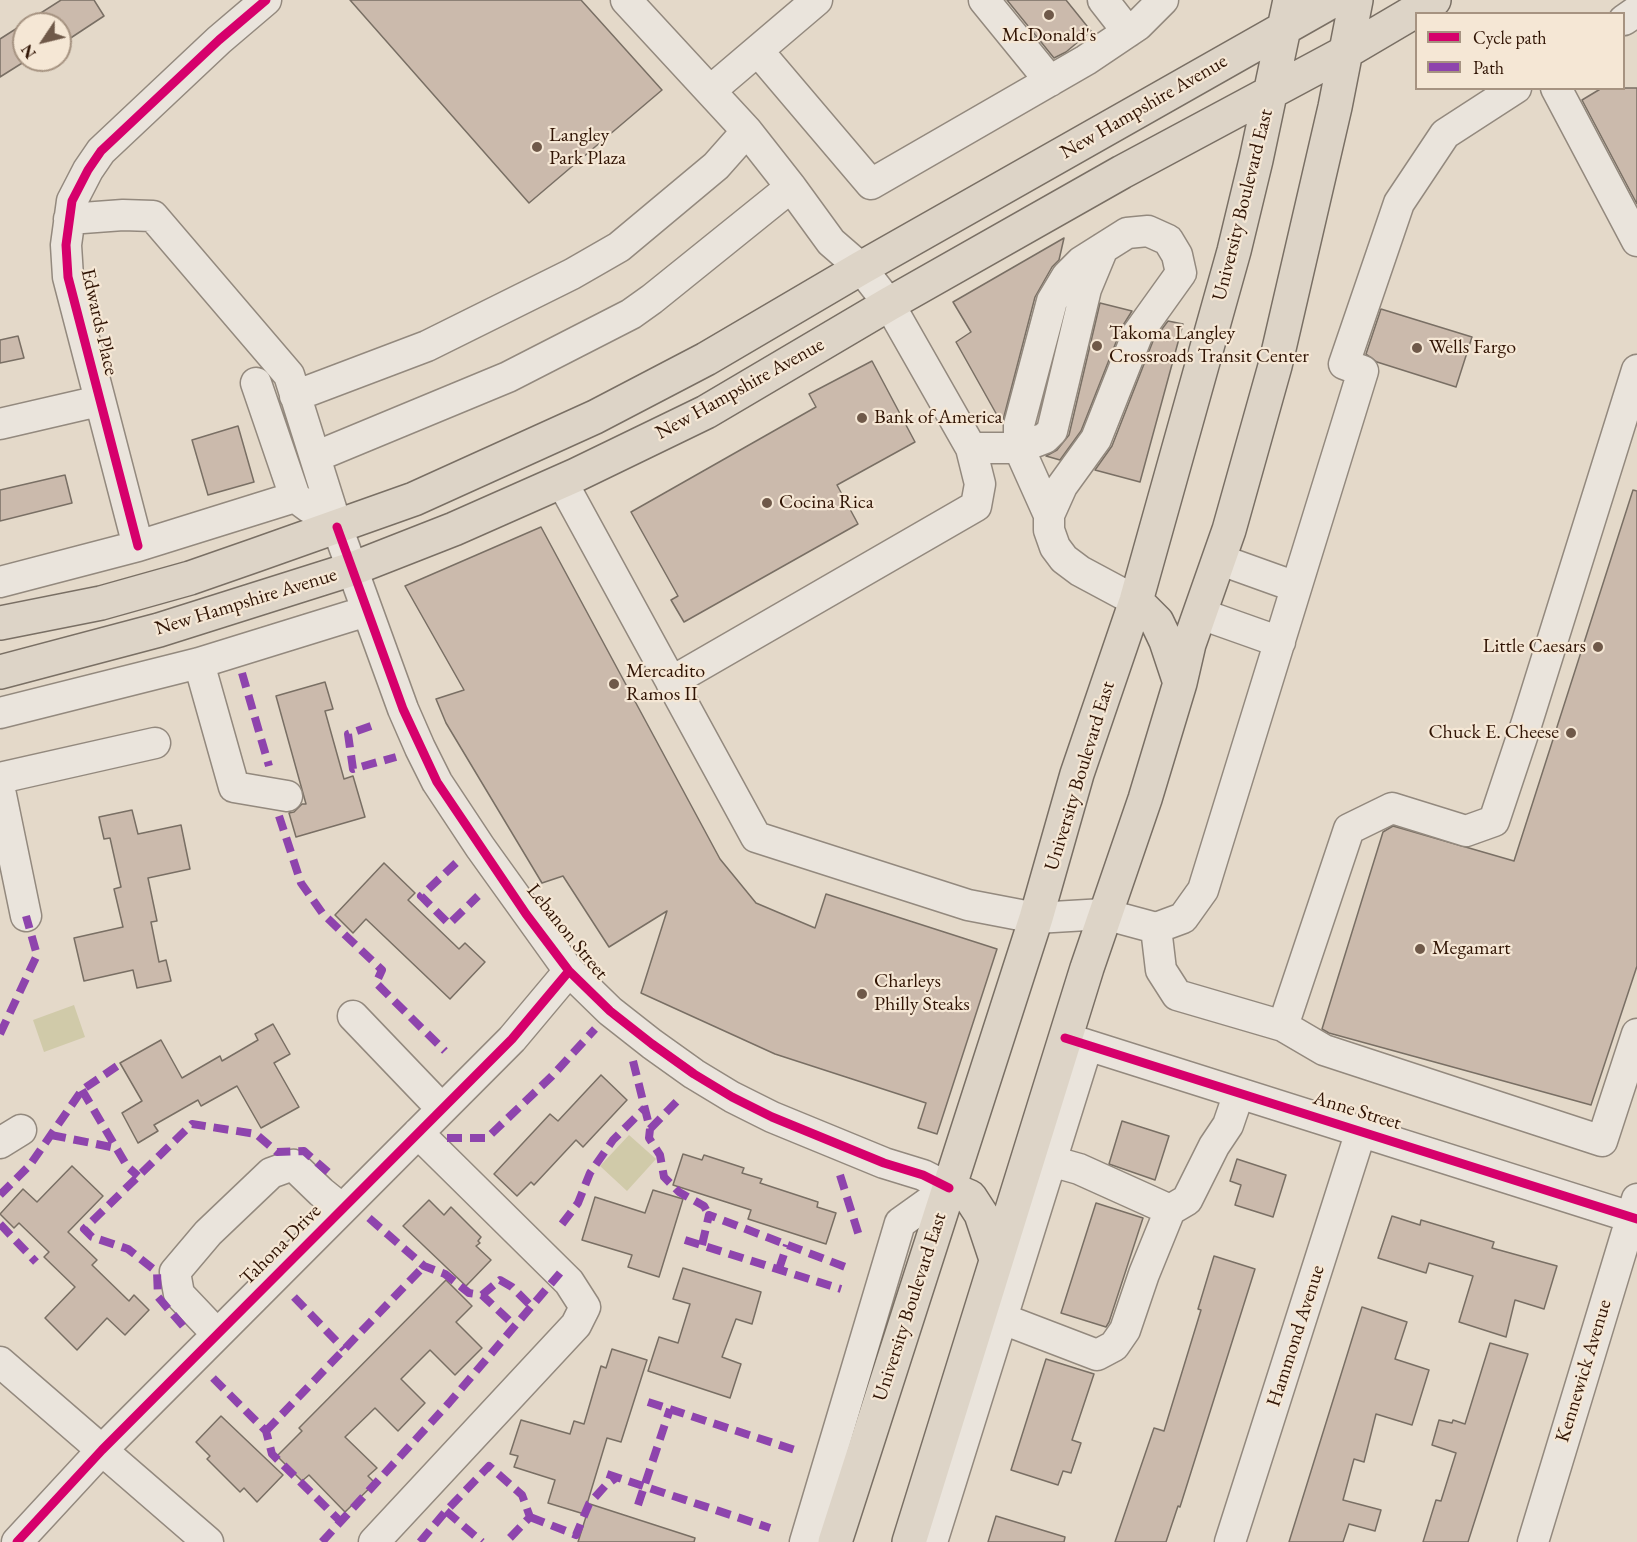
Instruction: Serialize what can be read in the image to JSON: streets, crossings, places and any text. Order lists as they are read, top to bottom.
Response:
{
  "streets": {
    "main road": ["New Hampshire Avenue", "University Boulevard East"],
    "street": [
      "Edwards Place",
      "Lebanon Street",
      "Anne Street",
      "Tahona Drive",
      "Hammond Avenue",
      "Kennewick Avenue"
    ]
  },
  "crossings": [
    ["New Hampshire Avenue", "University Boulevard East"],
    ["New Hampshire Avenue", "Lebanon Street"],
    ["University Boulevard East", "Lebanon Street"],
    ["Edwards Place", "Lebanon Street"],
    ["Lebanon Street", "Tahona Drive"],
    ["Anne Street", "Hammond Avenue"],
    ["Anne Street", "Kennewick Avenue"]
  ],
  "places": [
    "McDonald's",
    "Langley Park Plaza",
    "Takoma Langley Crossroads Transit Center",
    "Wells Fargo",
    "Bank of America",
    "Cocina Rica",
    "Little Caesars",
    "Mercadito Ramos II",
    "Chuck E. Cheese",
    "Megamart",
    "Charleys Philly Steaks"
  ],
  "legend": ["Cycle path", "Path"],
  "north": "bottom left"
}
